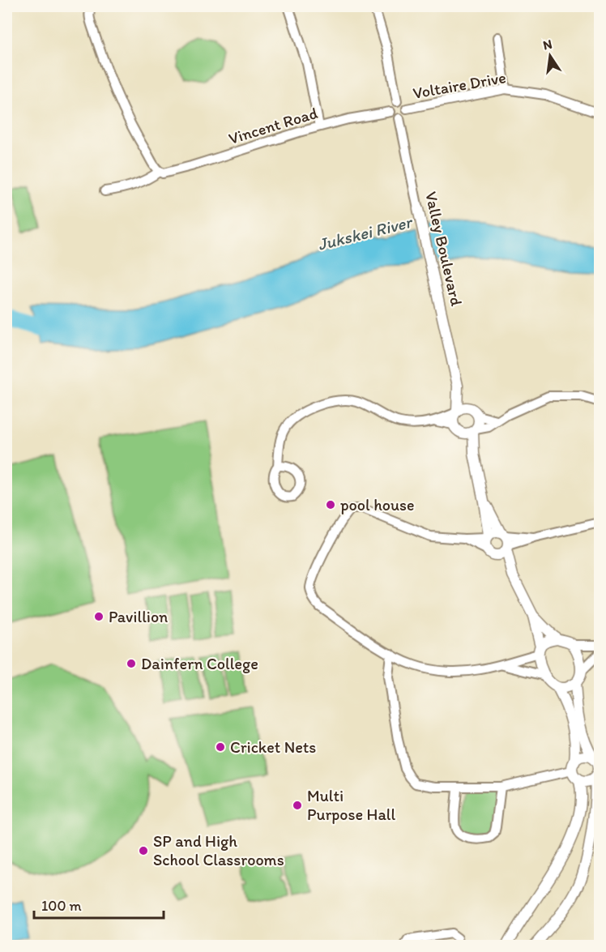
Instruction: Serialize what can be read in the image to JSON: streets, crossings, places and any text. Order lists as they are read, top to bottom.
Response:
{
  "streets": {
    "street": ["Voltaire Drive", "Vincent Road", "Valley Boulevard"]
  },
  "crossings": [
    ["Voltaire Drive", "Vincent Road"],
    ["Voltaire Drive", "Valley Boulevard"],
    ["Vincent Road", "Valley Boulevard"]
  ],
  "water": ["Jukskei River"],
  "places": [
    "pool house",
    "Pavillion",
    "Dainfern College",
    "Cricket Nets",
    "Multi Purpose Hall",
    "SP and High School Classrooms"
  ],
  "scale_bar": "100 m",
  "north": "top"
}
